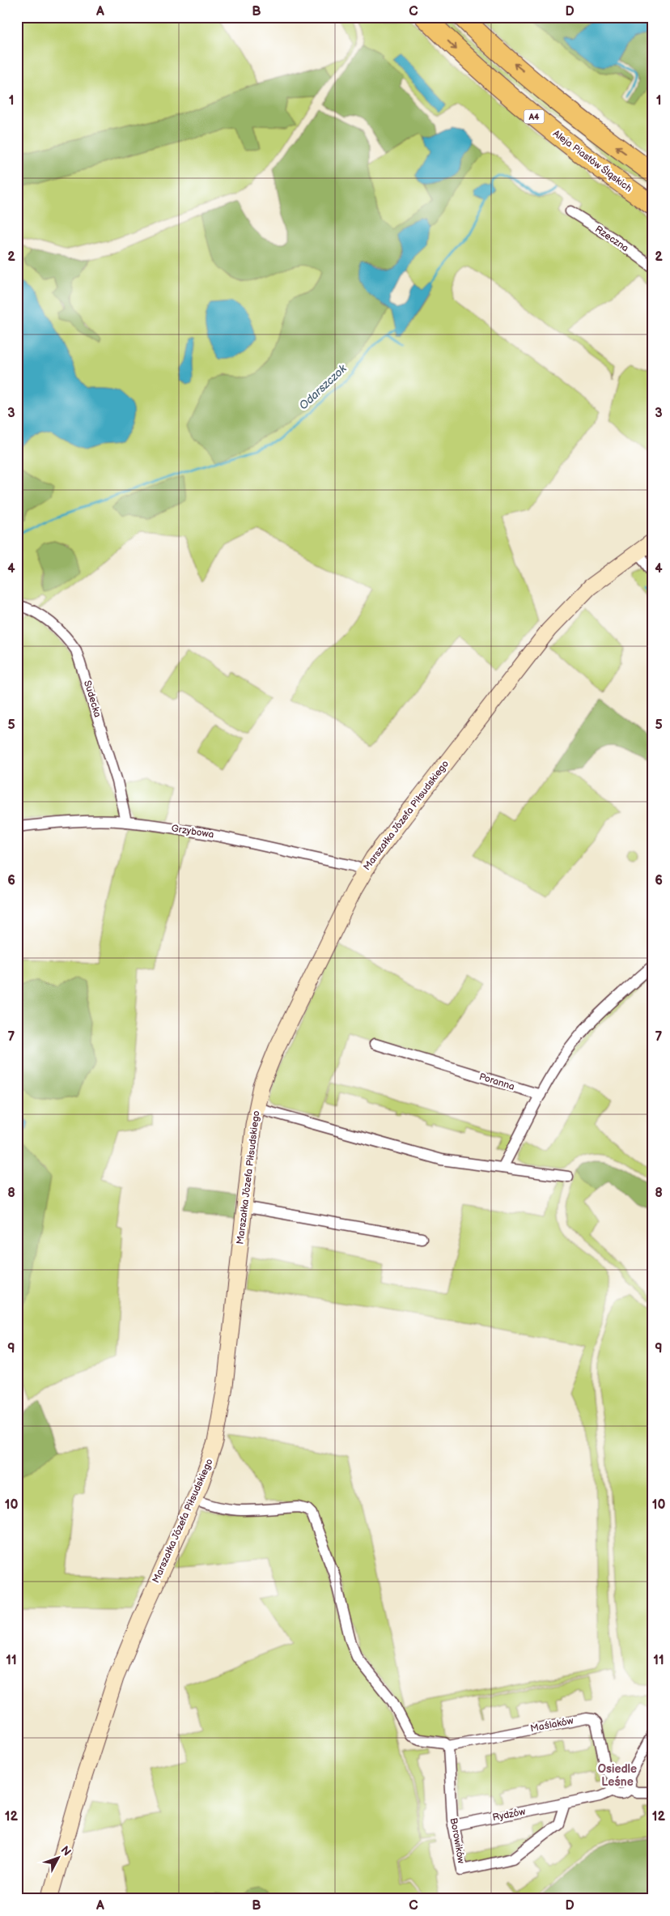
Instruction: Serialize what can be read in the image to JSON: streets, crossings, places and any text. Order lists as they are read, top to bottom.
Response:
{
  "streets": {
    "highway": ["A4", "Aleja Piastów Śląskich"],
    "street": [
      "Rzeczna",
      "Sudecka",
      "Marszałka Józefa Piłsudskiego",
      "Grzybowa",
      "Poranna",
      "Maślaków",
      "Rydzów",
      "Borowików"
    ]
  },
  "crossings": [
    ["Sudecka", "Grzybowa"],
    ["Marszałka Józefa Piłsudskiego", "Grzybowa"],
    ["Maślaków", "Borowików"],
    ["Rydzów", "Borowików"]
  ],
  "districts": ["Osiedle Leśne"],
  "water": ["Odarszczok"],
  "north": "top right",
  "grid": {
    "columns": [
      "A",
      "B",
      "C",
      "D"
    ],
    "rows": [
      "1",
      "2",
      "3",
      "4",
      "5",
      "6",
      "7",
      "8",
      "9",
      "10",
      "11",
      "12"
    ]
  }
}
